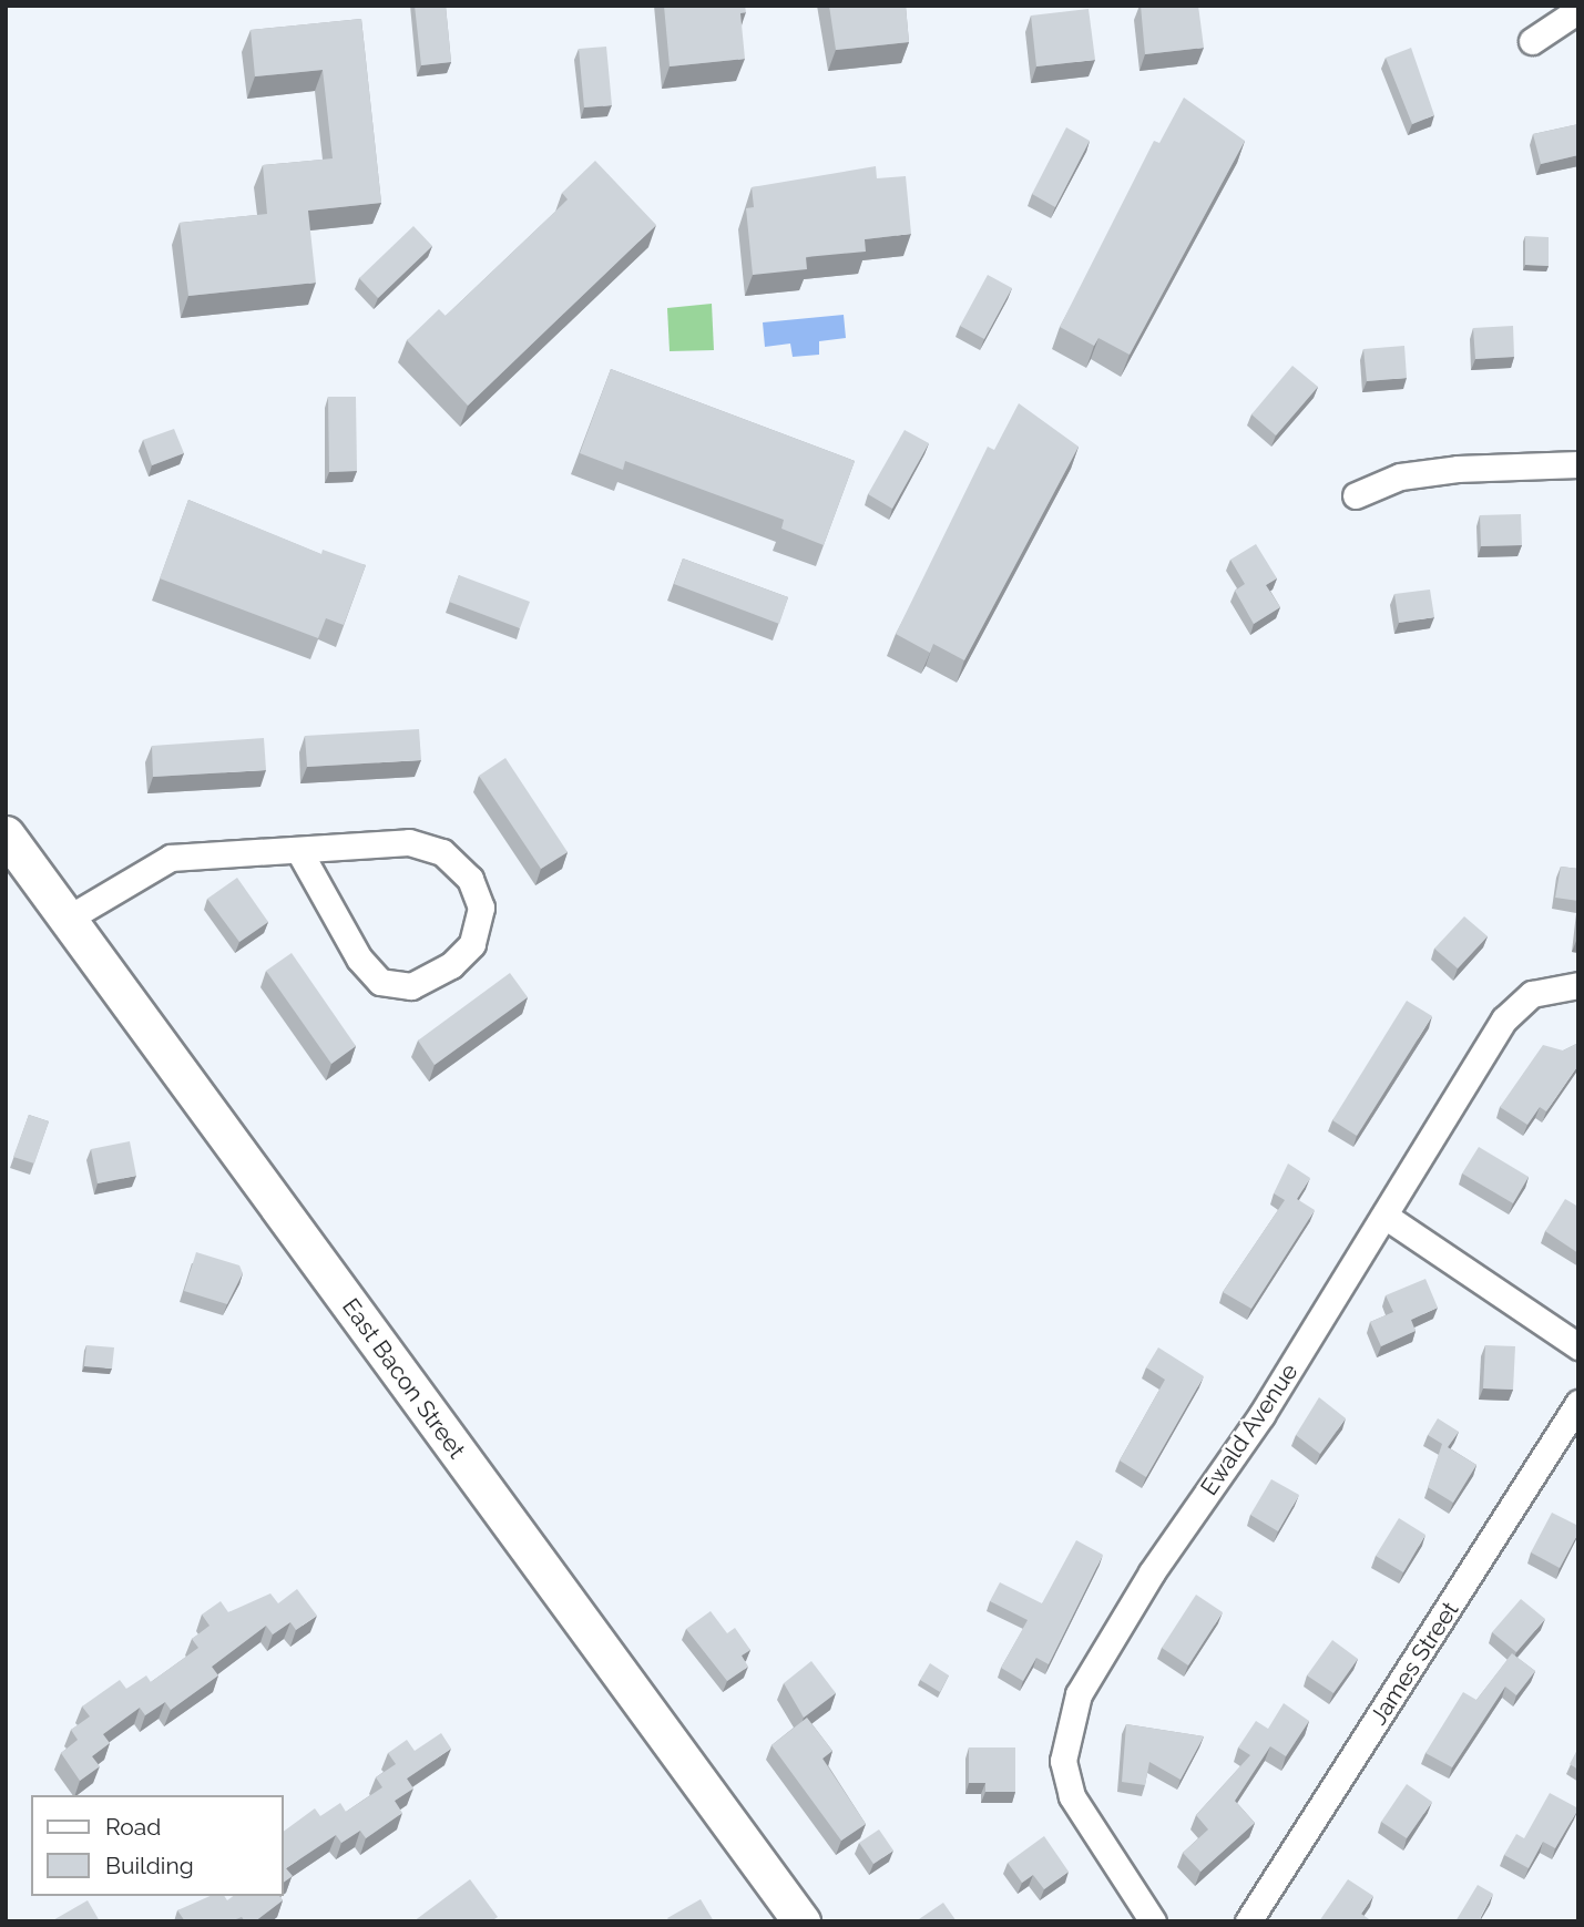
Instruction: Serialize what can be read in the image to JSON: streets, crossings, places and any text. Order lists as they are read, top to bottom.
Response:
{
  "streets": {
    "main road": ["East Bacon Street"],
    "street": ["Ewald Avenue", "James Street"]
  },
  "legend": ["Road", "Building"]
}
